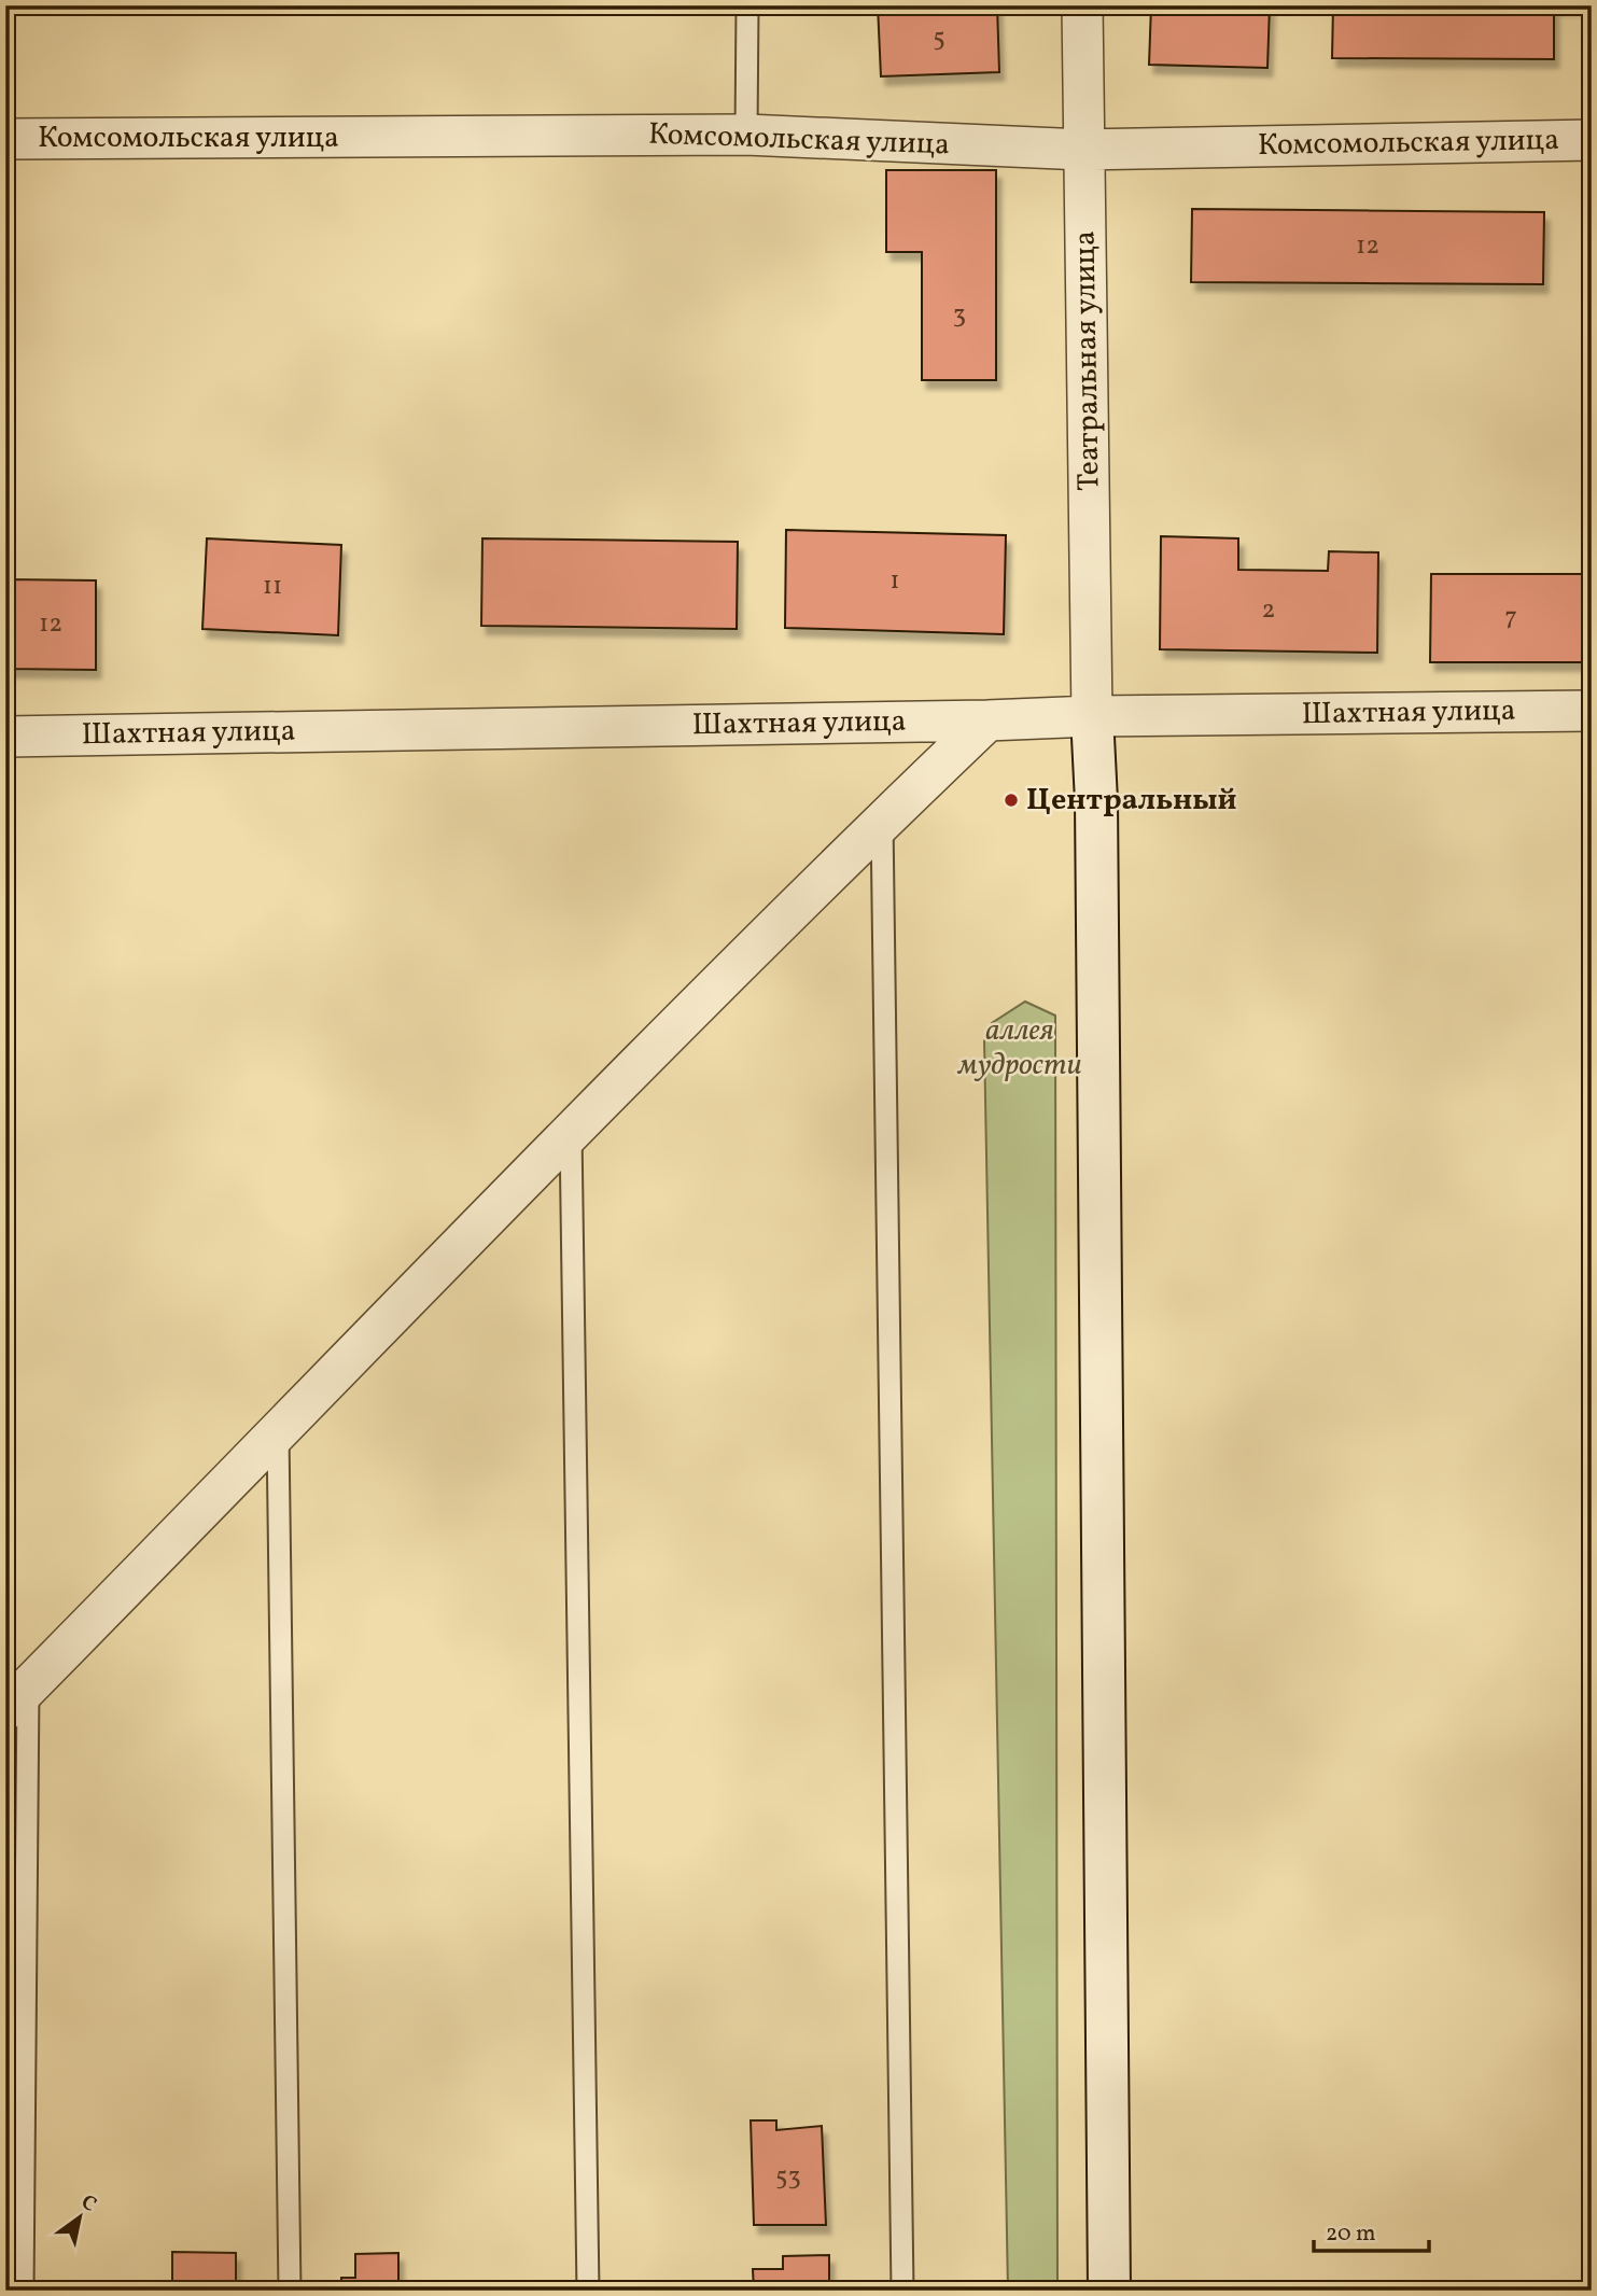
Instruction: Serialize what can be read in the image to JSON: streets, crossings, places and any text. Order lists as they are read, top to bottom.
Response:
{
  "streets": {
    "street": ["Комсомольская улица", "Театральная улица", "Шахтная улица"]
  },
  "crossings": [
    ["Комсомольская улица", "Театральная улица"],
    ["Театральная улица", "Шахтная улица"]
  ],
  "parks": ["аллея мудрости"],
  "places": ["Центральный"],
  "house_numbers": [
    "5",
    "12",
    "3",
    "1",
    "11",
    "2",
    "7",
    "12",
    "53"
  ],
  "scale_bar": "20 m",
  "north": "top right"
}
